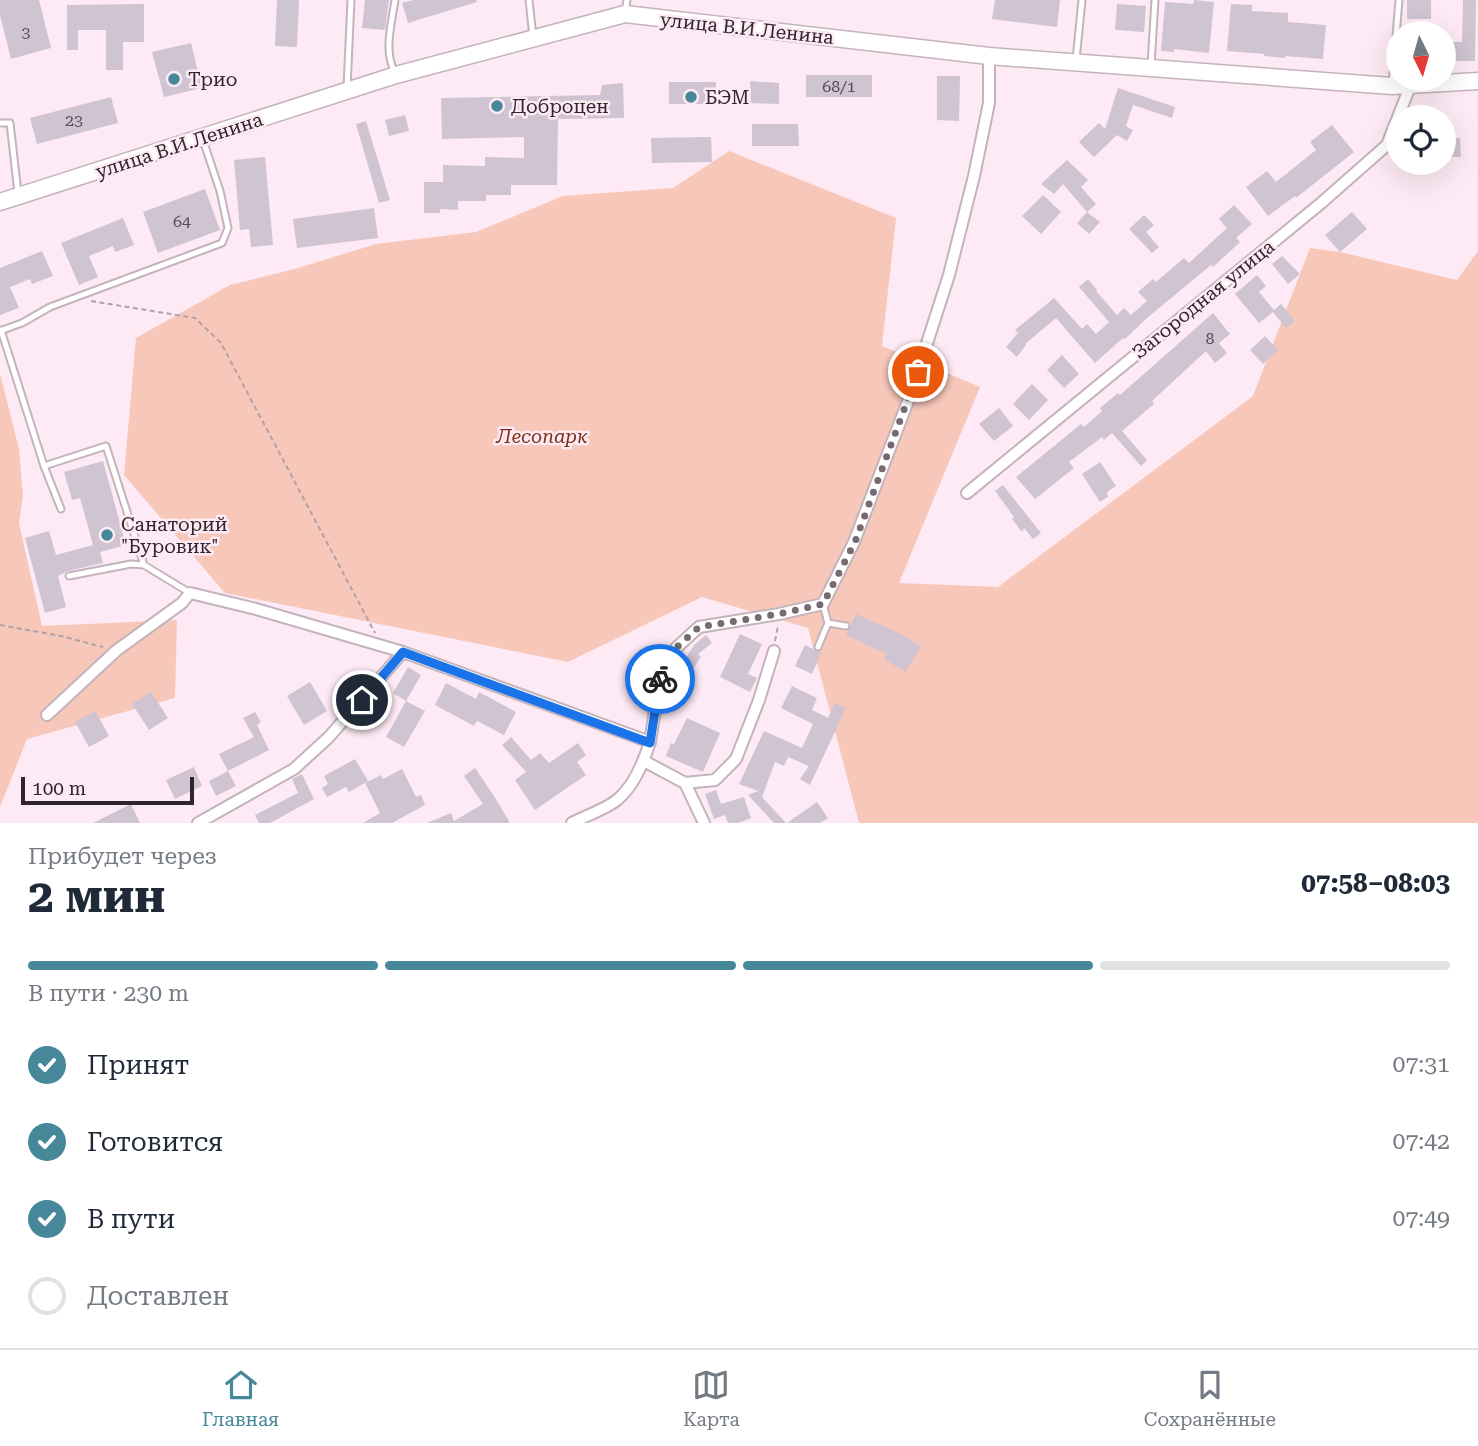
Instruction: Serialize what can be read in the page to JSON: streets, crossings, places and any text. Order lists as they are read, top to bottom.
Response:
{
  "streets": {
    "main road": ["улица В.И.Ленина"],
    "street": ["Загородная улица"]
  },
  "parks": ["Лесопарк"],
  "places": [
    "Трио",
    "БЭМ",
    "Доброцен",
    "Санаторий \"Буровик\""
  ],
  "house_numbers": [
    "3",
    "68/1",
    "23",
    "64",
    "8"
  ],
  "scale_bar": "100 m",
  "north": "bottom",
  "page": {
    "scale": "100 m",
    "heading": ["2 мин", "Прибудет через", "07:58–08:03"],
    "bar": "В пути · 230 m",
    "list": [
      ["Принят", "07:31"],
      ["Готовится", "07:42"],
      ["В пути", "07:49"],
      "Доставлен"
    ],
    "tabs": ["Главная", "Карта", "Сохранённые"]
  }
}
